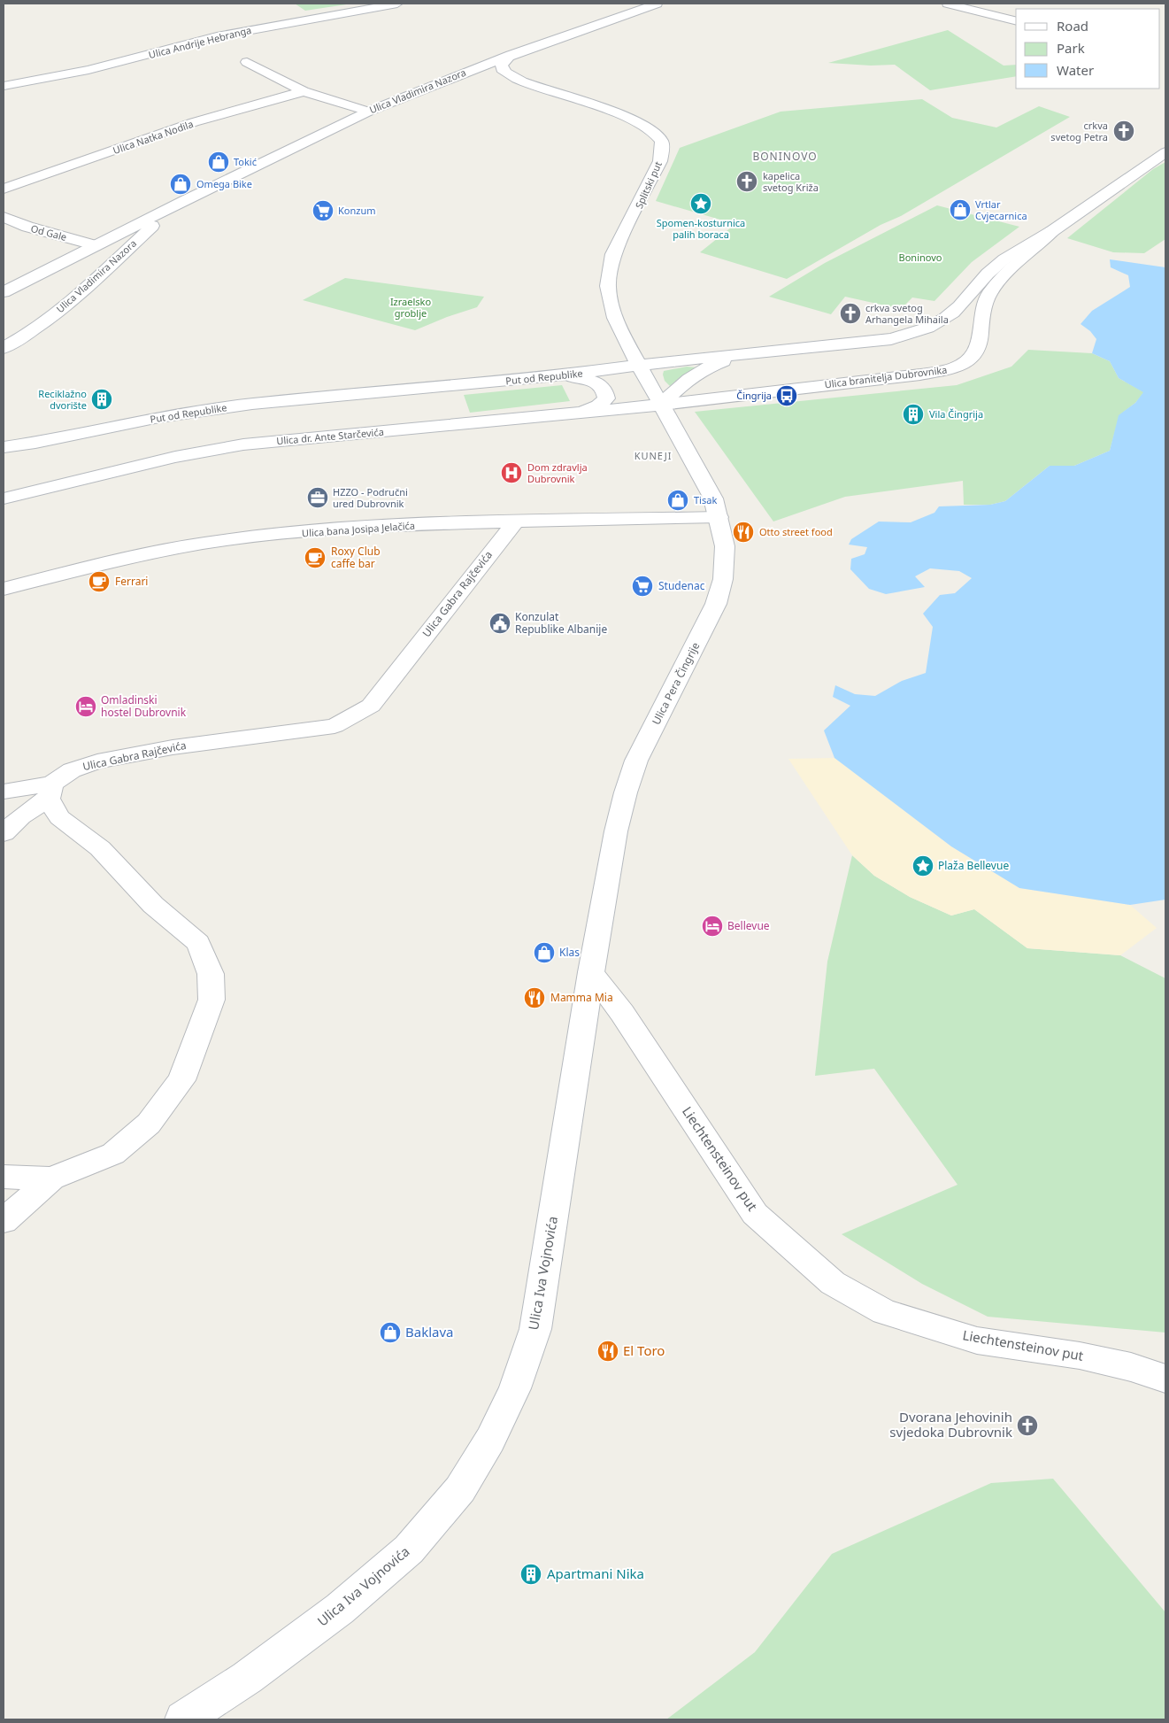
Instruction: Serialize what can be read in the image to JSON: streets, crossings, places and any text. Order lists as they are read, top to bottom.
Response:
{
  "streets": {
    "main road": [
      "Ulica Andrije Hebranga",
      "Ulica Vladimira Nazora",
      "Ulica Natka Nodila",
      "Splitski put",
      "Od Gale",
      "Put od Republike",
      "Ulica branitelja Dubrovnika",
      "Ulica dr. Ante Starčevića",
      "Ulica bana Josipa Jelačića",
      "Ulica Gabra Rajčevića",
      "Ulica Pera Čingrije",
      "Liechtensteinov put",
      "Ulica Iva Vojnovića"
    ]
  },
  "crossings": [
    ["Ulica Vladimira Nazora", "Splitski put"],
    ["Ulica Vladimira Nazora", "Od Gale"],
    ["Splitski put", "Put od Republike"],
    ["Splitski put", "Ulica Pera Čingrije"],
    ["Put od Republike", "Ulica branitelja Dubrovnika"],
    ["Put od Republike", "Ulica Pera Čingrije"],
    ["Ulica branitelja Dubrovnika", "Ulica dr. Ante Starčevića"],
    ["Ulica branitelja Dubrovnika", "Ulica Pera Čingrije"],
    ["Ulica dr. Ante Starčevića", "Ulica Pera Čingrije"],
    ["Ulica bana Josipa Jelačića", "Ulica Gabra Rajčevića"],
    ["Ulica bana Josipa Jelačića", "Ulica Pera Čingrije"],
    ["Ulica Pera Čingrije", "Liechtensteinov put"],
    ["Ulica Pera Čingrije", "Ulica Iva Vojnovića"],
    ["Liechtensteinov put", "Ulica Iva Vojnovića"]
  ],
  "districts": ["BONINOVO", "KUNEJI"],
  "parks": ["Boninovo", "Izraelsko groblje"],
  "places": {
    "church": [
      "crkva svetog Petra",
      "kapelica svetog Križa",
      "crkva svetog Arhangela Mihaila",
      "Dvorana Jehovinih svjedoka Dubrovnik"
    ],
    "shop": [
      "Tokić",
      "Omega Bike",
      "Vrtlar Cvjecarnica",
      "Tisak",
      "Klas",
      "Baklava"
    ],
    "place": ["Spomen-kosturnica palih boraca", "Plaža Bellevue"],
    "supermarket": ["Konzum", "Studenac"],
    "bus stop": ["Čingrija"],
    "building": ["Reciklažno dvorište", "Vila Čingrija", "Apartmani Nika"],
    "hospital": ["Dom zdravlja Dubrovnik"],
    "office": ["HZZO - Područni ured Dubrovnik"],
    "restaurant": ["Otto street food", "Mamma Mia", "El Toro"],
    "cafe": ["Roxy Club caffe bar", "Ferrari"],
    "public building": ["Konzulat Republike Albanije"],
    "hotel": ["Omladinski hostel Dubrovnik", "Bellevue"]
  },
  "legend": ["Road", "Park", "Water"]
}
